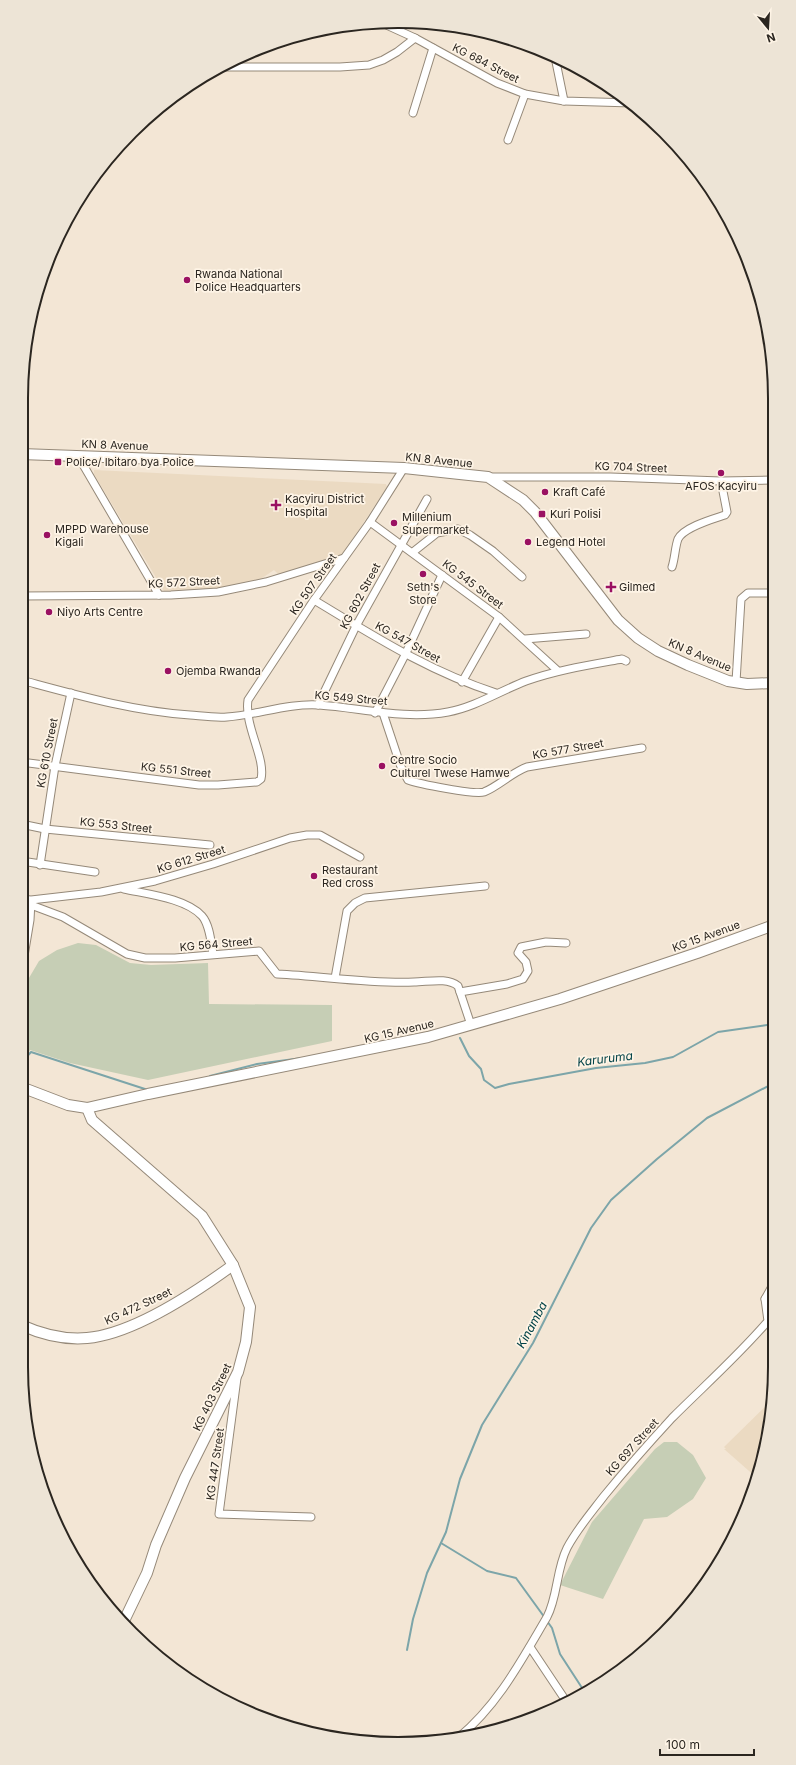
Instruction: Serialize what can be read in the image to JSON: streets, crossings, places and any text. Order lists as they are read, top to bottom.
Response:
{
  "streets": {
    "main road": [
      "KN 8 Avenue",
      "KG 15 Avenue",
      "KG 472 Street",
      "KG 403 Street"
    ],
    "street": [
      "KG 684 Street",
      "KG 704 Street",
      "KG 572 Street",
      "KG 507 Street",
      "KG 545 Street",
      "KG 602 Street",
      "KG 547 Street",
      "KG 549 Street",
      "KG 577 Street",
      "KG 610 Street",
      "KG 551 Street",
      "KG 553 Street",
      "KG 612 Street",
      "KG 564 Street",
      "KG 697 Street",
      "KG 447 Street"
    ]
  },
  "crossings": [
    ["KN 8 Avenue", "KG 704 Street"],
    ["KN 8 Avenue", "KG 507 Street"],
    ["KG 572 Street", "KG 507 Street"],
    ["KG 507 Street", "KG 545 Street"],
    ["KG 507 Street", "KG 547 Street"],
    ["KG 507 Street", "KG 549 Street"],
    ["KG 507 Street", "KG 551 Street"],
    ["KG 545 Street", "KG 602 Street"],
    ["KG 545 Street", "KG 549 Street"],
    ["KG 602 Street", "KG 547 Street"],
    ["KG 602 Street", "KG 549 Street"],
    ["KG 547 Street", "KG 549 Street"],
    ["KG 549 Street", "KG 577 Street"],
    ["KG 549 Street", "KG 610 Street"],
    ["KG 549 Street", "KG 551 Street"],
    ["KG 610 Street", "KG 551 Street"],
    ["KG 610 Street", "KG 553 Street"],
    ["KG 612 Street", "KG 564 Street"],
    ["KG 15 Avenue", "KG 403 Street"],
    ["KG 472 Street", "KG 403 Street"],
    ["KG 403 Street", "KG 447 Street"]
  ],
  "water": ["Karuruma", "Kinamba"],
  "places": {
    "other": [
      "Rwanda National Police Headquarters",
      "AFOS Kacyiru",
      "Kraft Café",
      "Millenium Supermarket",
      "MPPD Warehouse Kigali",
      "Legend Hotel",
      "Seth's Store",
      "Niyo Arts Centre",
      "Ojemba Rwanda",
      "Centre Socio Culturel Twese Hamwe",
      "Restaurant Red cross"
    ],
    "transit": ["Police/ Ibitaro bya Police", "Kuri Polisi"],
    "health": ["Kacyiru District Hospital", "Gilmed"]
  },
  "scale_bar": "100 m",
  "north": "bottom"
}
